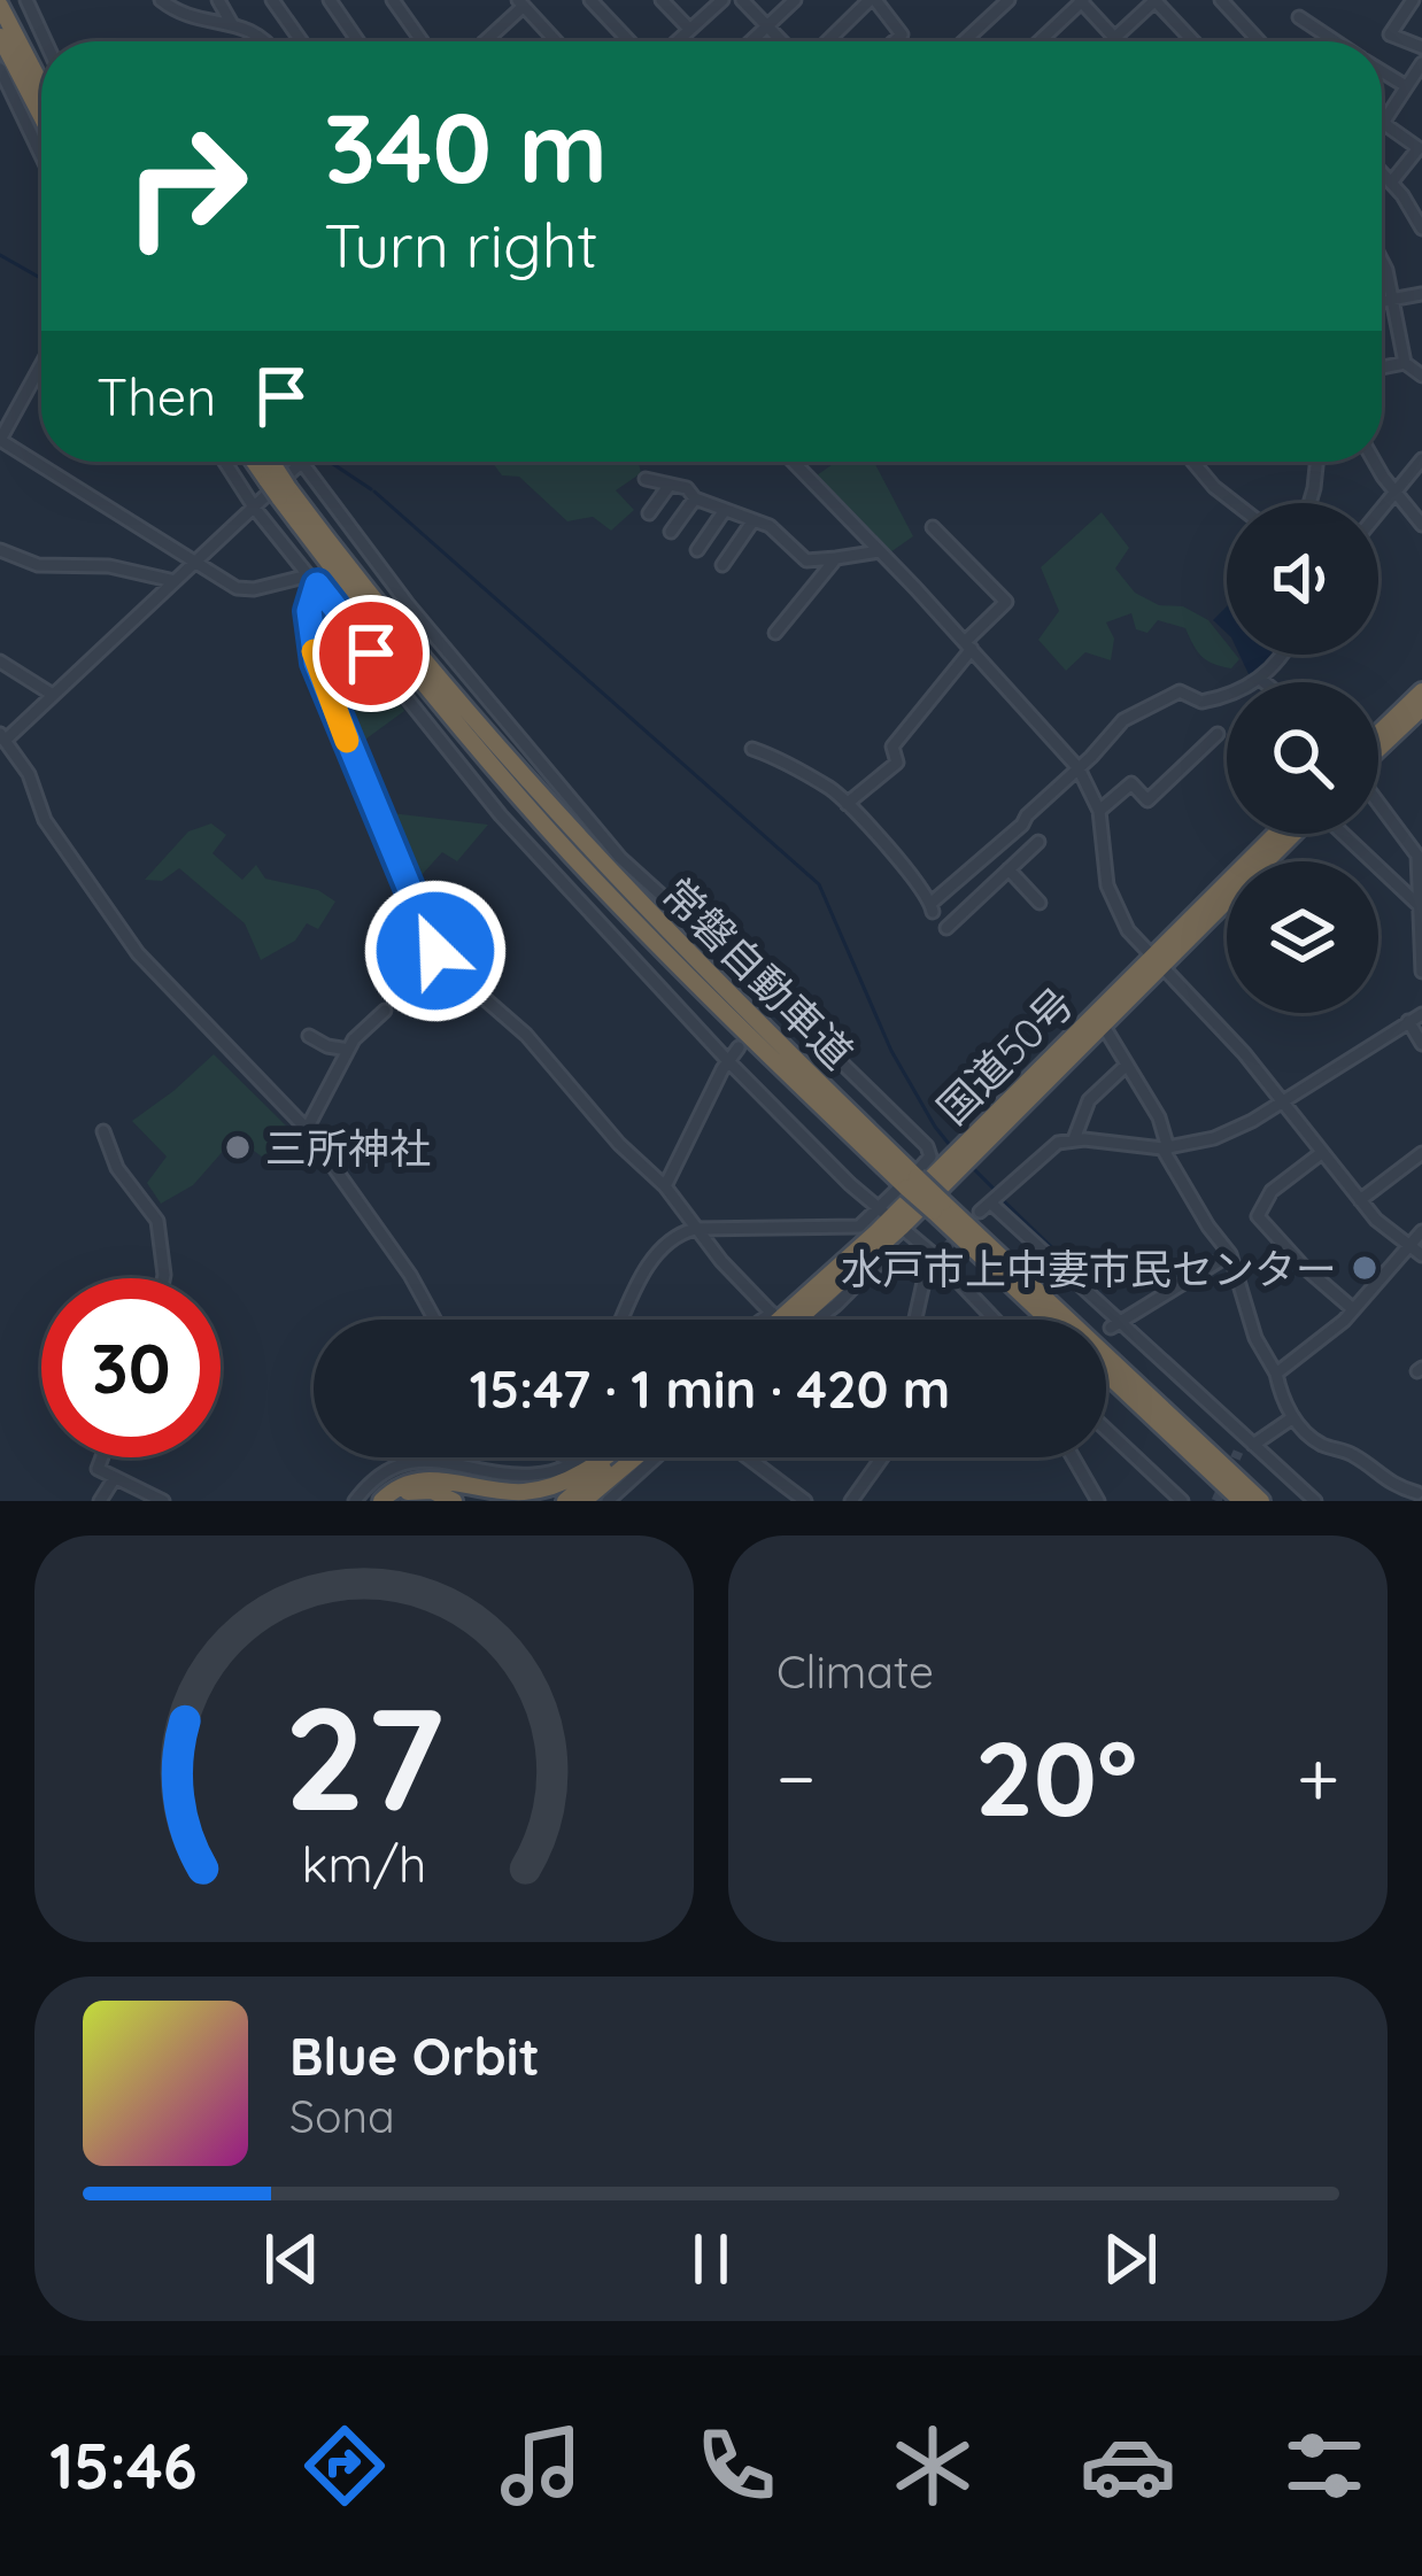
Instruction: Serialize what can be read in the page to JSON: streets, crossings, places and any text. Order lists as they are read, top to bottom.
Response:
{
  "streets": {
    "highway": ["常磐自動車道", "国道50号"]
  },
  "places": ["三所神社", "水戸市上中妻市民センター"],
  "page": {
    "turn": ["340 m", "Turn right"],
    "then": "Then",
    "limit": "30",
    "trip": "15:47 · 1 min · 420 m",
    "tile": "Climate",
    "heat": ["−", "20°", "+"],
    "song": ["Blue Orbit", "Sona"],
    "tabs": "15:46",
    "gauge": ["27", "km/h"]
  }
}
